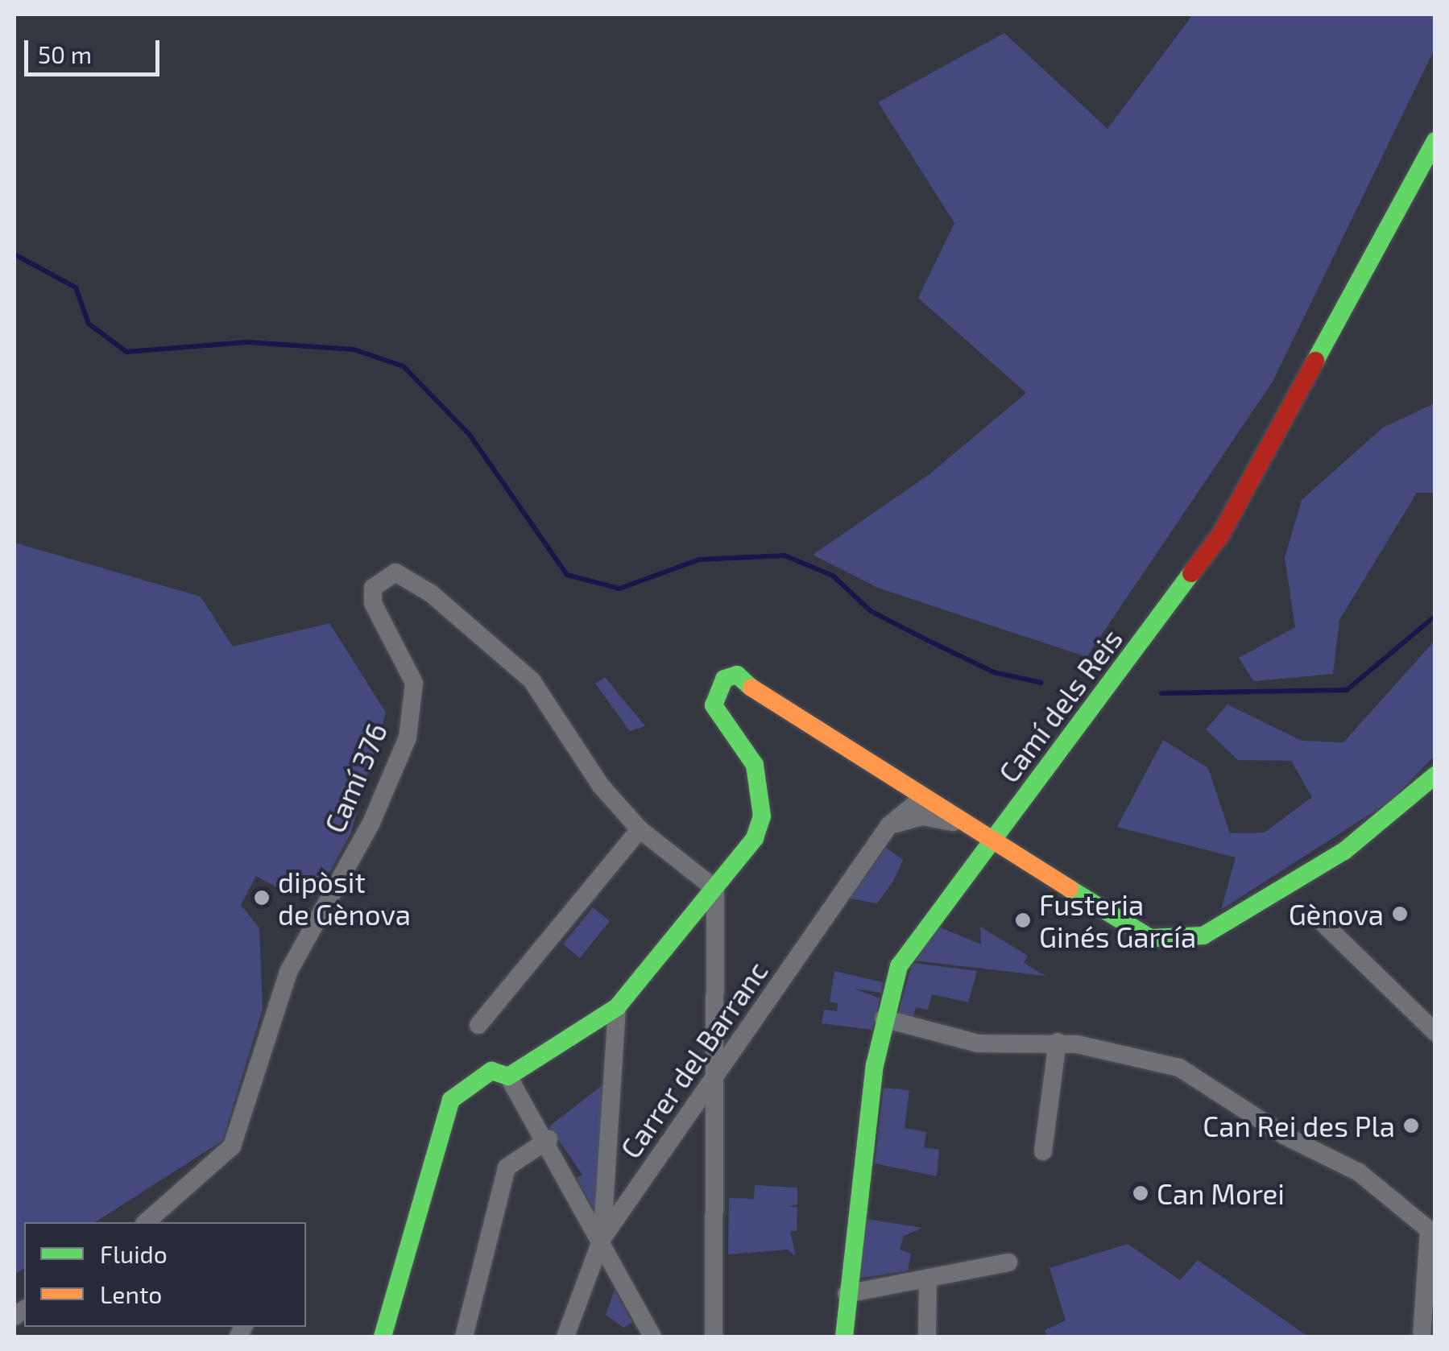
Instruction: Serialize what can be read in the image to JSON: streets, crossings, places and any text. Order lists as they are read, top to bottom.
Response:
{
  "streets": {
    "street": ["Camí dels Reis", "Camí 376", "Carrer del Barranc"]
  },
  "places": [
    "dipòsit de Gènova",
    "Gènova",
    "Fusteria Ginés García",
    "Can Rei des Pla",
    "Can Morei"
  ],
  "legend": ["Fluido", "Lento"],
  "scale_bar": "50 m"
}
